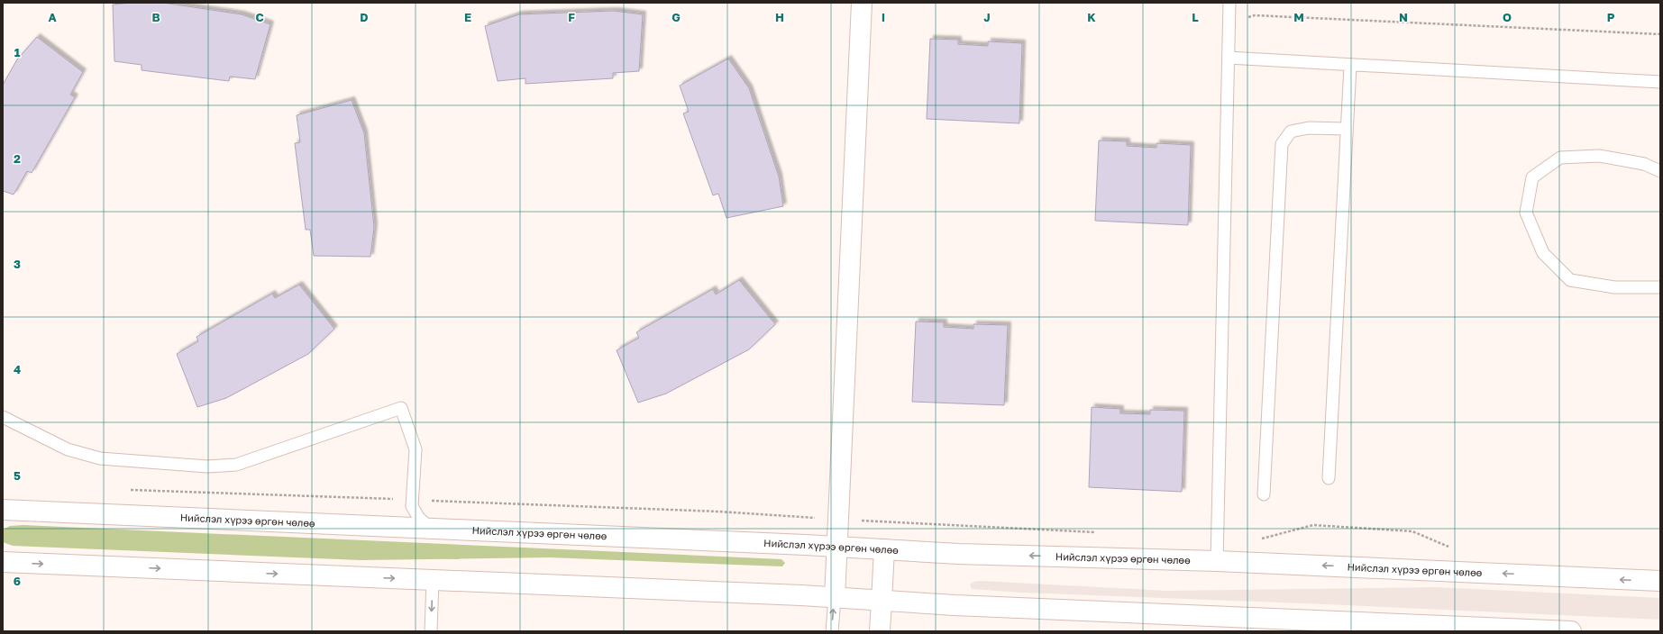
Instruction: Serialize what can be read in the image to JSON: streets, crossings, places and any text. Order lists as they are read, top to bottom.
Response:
{
  "streets": {
    "main road": ["Нийслэл хүрээ өргөн чөлөө"]
  },
  "grid": {
    "columns": [
      "A",
      "B",
      "C",
      "D",
      "E",
      "F",
      "G",
      "H",
      "I",
      "J",
      "K",
      "L",
      "M",
      "N",
      "O",
      "P"
    ],
    "rows": [
      "1",
      "2",
      "3",
      "4",
      "5",
      "6"
    ]
  }
}
